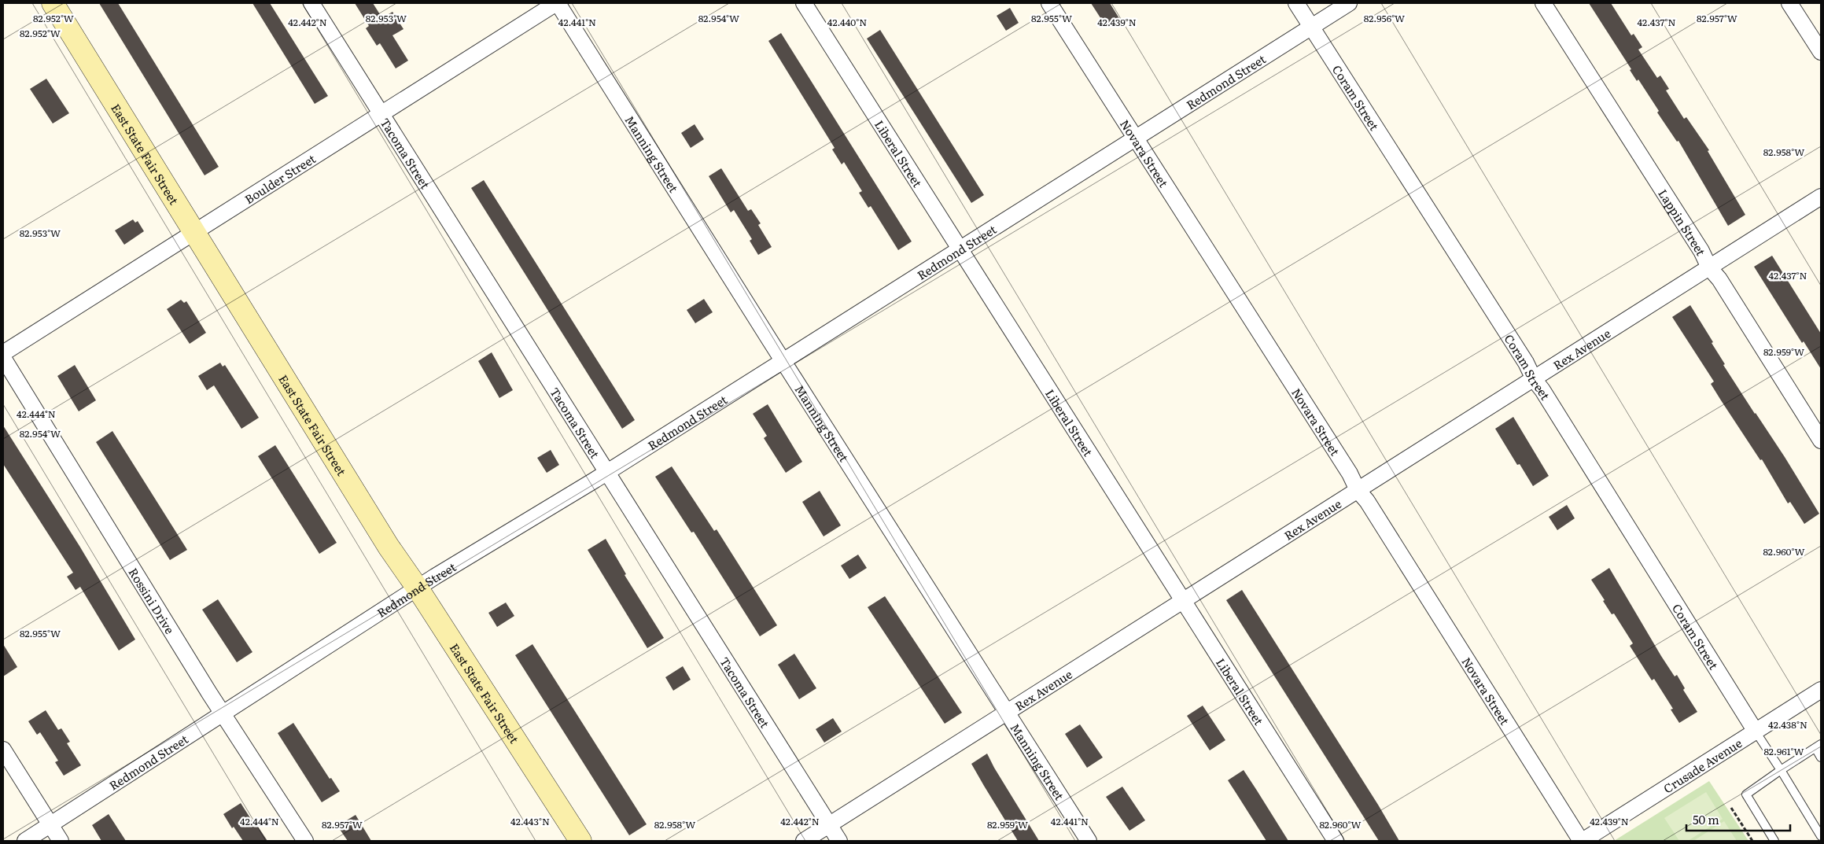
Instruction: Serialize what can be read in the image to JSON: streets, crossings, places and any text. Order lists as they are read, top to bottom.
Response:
{
  "streets": {
    "street": [
      "Redmond Street",
      "Coram Street",
      "Tacoma Street",
      "East State Fair Street",
      "Manning Street",
      "Liberal Street",
      "Novara Street",
      "Boulder Street",
      "Lappin Street",
      "Rex Avenue",
      "Rossini Drive",
      "Crusade Avenue"
    ]
  },
  "crossings": [
    ["Redmond Street", "Coram Street"],
    ["Redmond Street", "Tacoma Street"],
    ["Redmond Street", "East State Fair Street"],
    ["Redmond Street", "Manning Street"],
    ["Redmond Street", "Liberal Street"],
    ["Redmond Street", "Novara Street"],
    ["Redmond Street", "Rossini Drive"],
    ["Coram Street", "Rex Avenue"],
    ["Coram Street", "Crusade Avenue"],
    ["Tacoma Street", "Boulder Street"],
    ["Tacoma Street", "Rex Avenue"],
    ["East State Fair Street", "Boulder Street"],
    ["Manning Street", "Boulder Street"],
    ["Manning Street", "Rex Avenue"],
    ["Liberal Street", "Rex Avenue"],
    ["Novara Street", "Rex Avenue"],
    ["Novara Street", "Crusade Avenue"],
    ["Lappin Street", "Rex Avenue"]
  ],
  "scale_bar": "50 m",
  "coordinates": [
    "82.953°W",
    "82.956°W",
    "82.952°W",
    "82.954°W",
    "82.955°W",
    "82.957°W",
    "42.440°N",
    "42.439°N",
    "42.442°N",
    "42.441°N",
    "42.437°N",
    "82.958°W",
    "82.959°W",
    "42.444°N",
    "82.960°W",
    "42.438°N",
    "82.961°W",
    "42.443°N"
  ]
}
